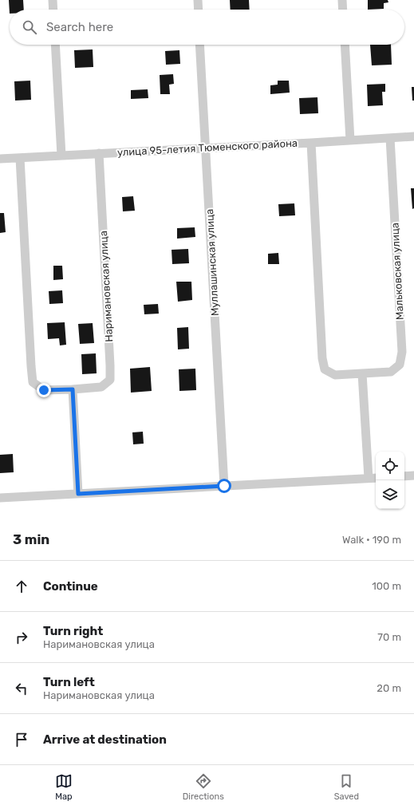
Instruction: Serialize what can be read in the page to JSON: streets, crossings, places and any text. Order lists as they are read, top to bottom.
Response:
{
  "streets": {
    "street": [
      "улица 95-летия Тюменского района",
      "Муллашинская улица",
      "Мальковская улица",
      "Наримановская улица"
    ]
  },
  "crossings": [
    ["улица 95-летия Тюменского района", "Муллашинская улица"],
    ["улица 95-летия Тюменского района", "Мальковская улица"],
    ["улица 95-летия Тюменского района", "Наримановская улица"]
  ],
  "page": {
    "search": "Search here",
    "heading": ["3 min", "Walk · 190 m"],
    "list": [
      ["Continue", "100 m"],
      ["Turn right", "Наримановская улица", "70 m"],
      ["Turn left", "Наримановская улица", "20 m"],
      "Arrive at destination"
    ],
    "nav": ["Map", "Directions", "Saved"]
  }
}
